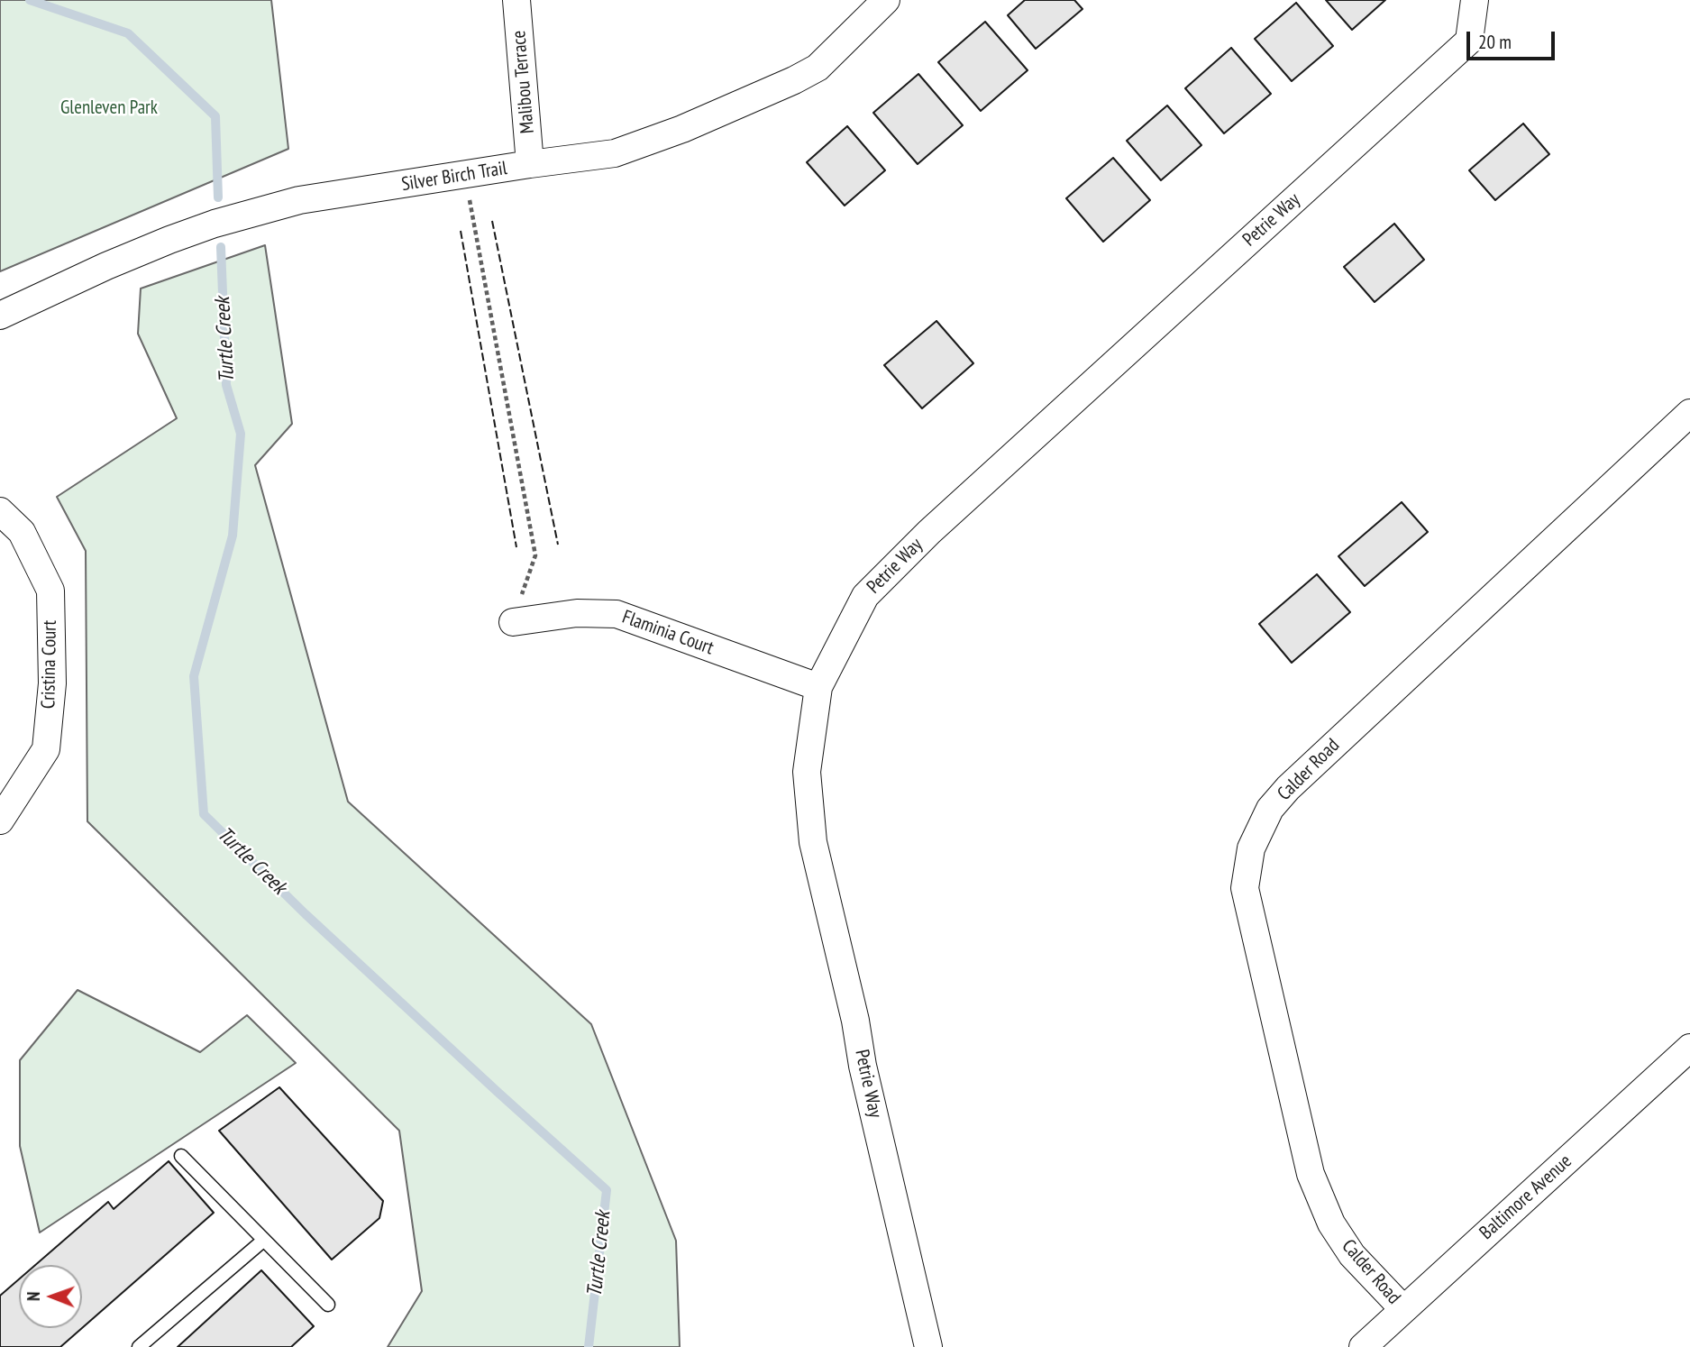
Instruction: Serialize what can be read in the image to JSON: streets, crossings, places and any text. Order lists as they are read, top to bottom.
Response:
{
  "streets": {
    "street": [
      "Malibou Terrace",
      "Silver Birch Trail",
      "Petrie Way",
      "Flaminia Court",
      "Cristina Court",
      "Calder Road",
      "Baltimore Avenue"
    ]
  },
  "crossings": [
    ["Malibou Terrace", "Silver Birch Trail"],
    ["Petrie Way", "Flaminia Court"],
    ["Calder Road", "Baltimore Avenue"]
  ],
  "water": ["Turtle Creek"],
  "parks": ["Glenleven Park"],
  "scale_bar": "20 m",
  "north": "left"
}
